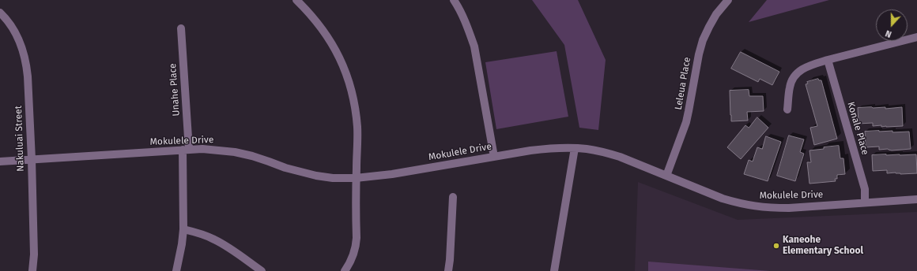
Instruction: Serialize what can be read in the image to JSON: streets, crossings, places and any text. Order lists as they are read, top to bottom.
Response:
{
  "streets": {
    "street": [
      "Leleua Place",
      "Unahe Place",
      "Konale Place",
      "Nakuluai Street",
      "Mokulele Drive"
    ]
  },
  "crossings": [
    ["Leleua Place", "Mokulele Drive"],
    ["Unahe Place", "Mokulele Drive"],
    ["Konale Place", "Mokulele Drive"],
    ["Nakuluai Street", "Mokulele Drive"]
  ],
  "places": ["Kaneohe Elementary School"],
  "north": "bottom"
}
